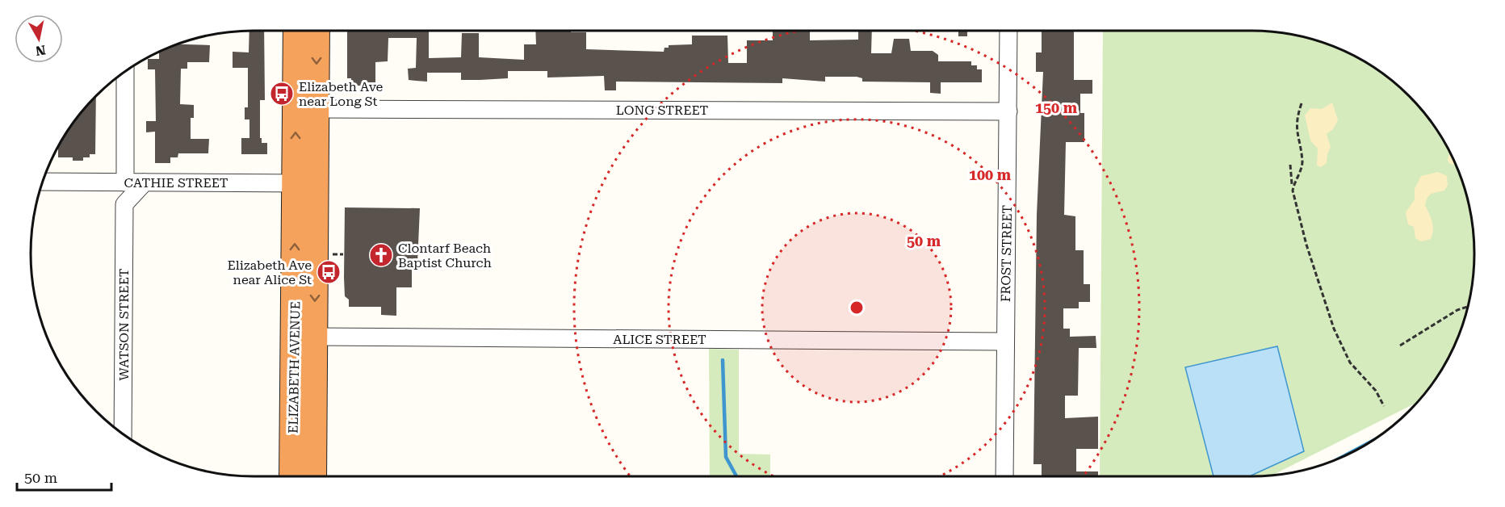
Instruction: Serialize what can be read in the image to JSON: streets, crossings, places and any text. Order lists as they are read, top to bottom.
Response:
{
  "streets": {
    "highway": ["ELIZABETH AVENUE"],
    "street": [
      "LONG STREET",
      "CATHIE STREET",
      "FROST STREET",
      "WATSON STREET",
      "ALICE STREET"
    ]
  },
  "crossings": [
    ["LONG STREET", "FROST STREET"],
    ["LONG STREET", "ELIZABETH AVENUE"],
    ["CATHIE STREET", "ELIZABETH AVENUE"],
    ["FROST STREET", "ALICE STREET"],
    ["ALICE STREET", "ELIZABETH AVENUE"]
  ],
  "places": {
    "bus stop": ["Elizabeth Ave near Long St", "Elizabeth Ave near Alice St"],
    "church": ["Clontarf Beach Baptist Church"]
  },
  "scale_bar": "50 m",
  "north": "bottom",
  "rings": ["150 m", "100 m", "50 m"]
}
